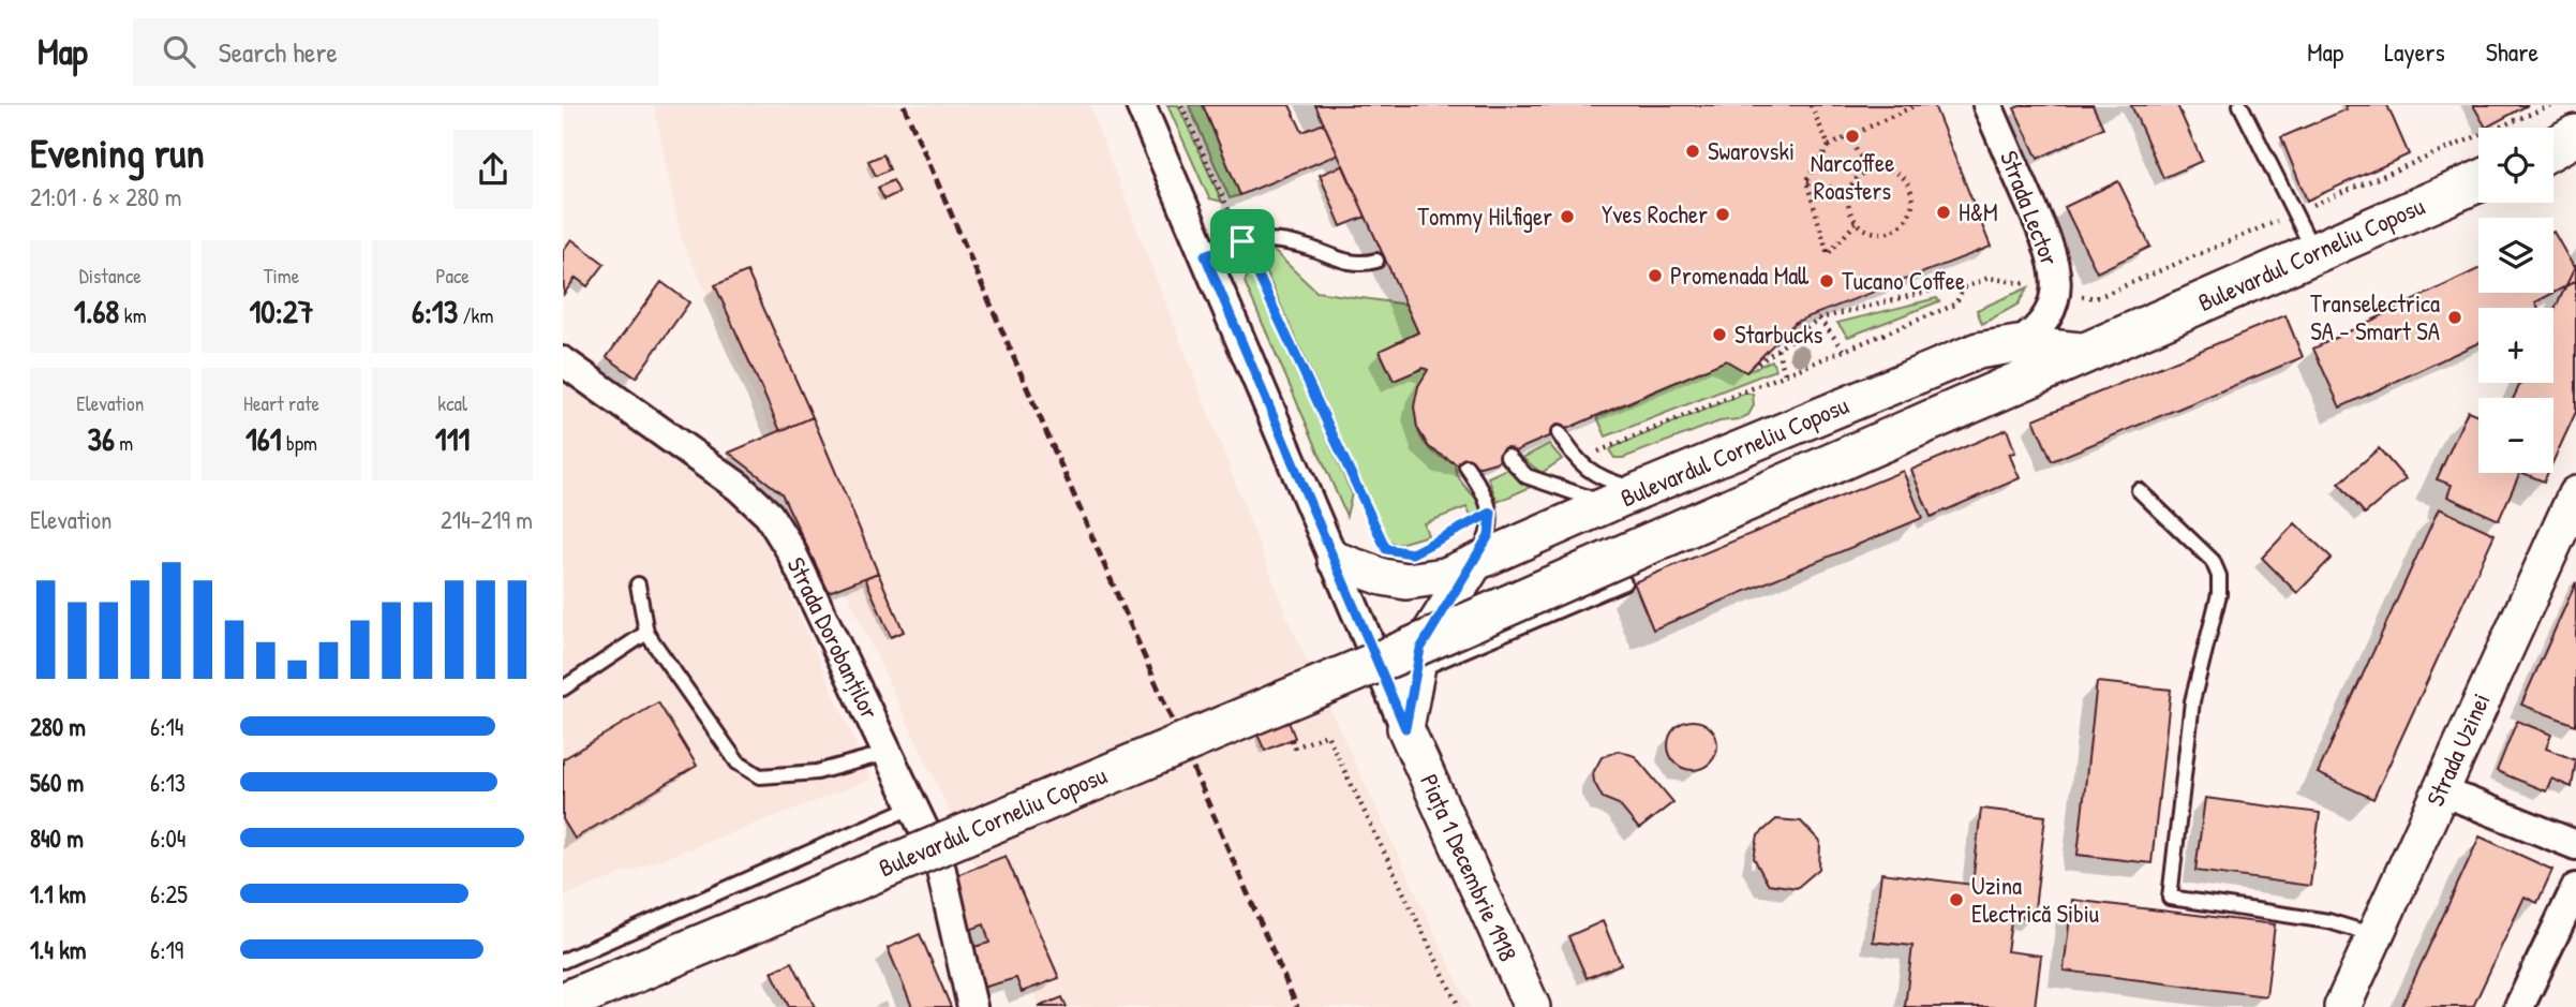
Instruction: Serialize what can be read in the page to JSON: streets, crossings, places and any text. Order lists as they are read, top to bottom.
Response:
{
  "streets": {
    "main road": ["Bulevardul Corneliu Coposu"],
    "street": [
      "Strada Lector",
      "Strada Dorobanților",
      "Strada Uzinei",
      "Piața 1 Decembrie 1918"
    ]
  },
  "crossings": [
    ["Strada Lector", "Bulevardul Corneliu Coposu"]
  ],
  "places": [
    "Narcoffee Roasters",
    "Swarovski",
    "H&M",
    "Yves Rocher",
    "Tommy Hilfiger",
    "Promenada Mall",
    "Tucano Coffee",
    "Transelectrica SA - Smart SA",
    "Starbucks",
    "Uzina Electrică Sibiu"
  ],
  "page": {
    "header": "Map",
    "search": "Search here",
    "nav": ["Map", "Layers", "Share"],
    "heading": ["Evening run", "21:01 · 6 × 280 m"],
    "map_buttons": ["+", "−"],
    "stats": [
      ["Distance", "1.68 km"],
      ["Time", "10:27"],
      ["Pace", "6:13 /km"],
      ["Elevation", "36 m"],
      ["Heart rate", "161 bpm"],
      ["kcal", "111"]
    ],
    "chart": ["Elevation", "214–219 m"],
    "list": [
      {
        "name": "280 m",
        "note": "6:14"
      },
      {
        "name": "560 m",
        "note": "6:13"
      },
      {
        "name": "840 m",
        "note": "6:04"
      },
      {
        "name": "1.1 km",
        "note": "6:25"
      },
      {
        "name": "1.4 km",
        "note": "6:19"
      }
    ]
  }
}
